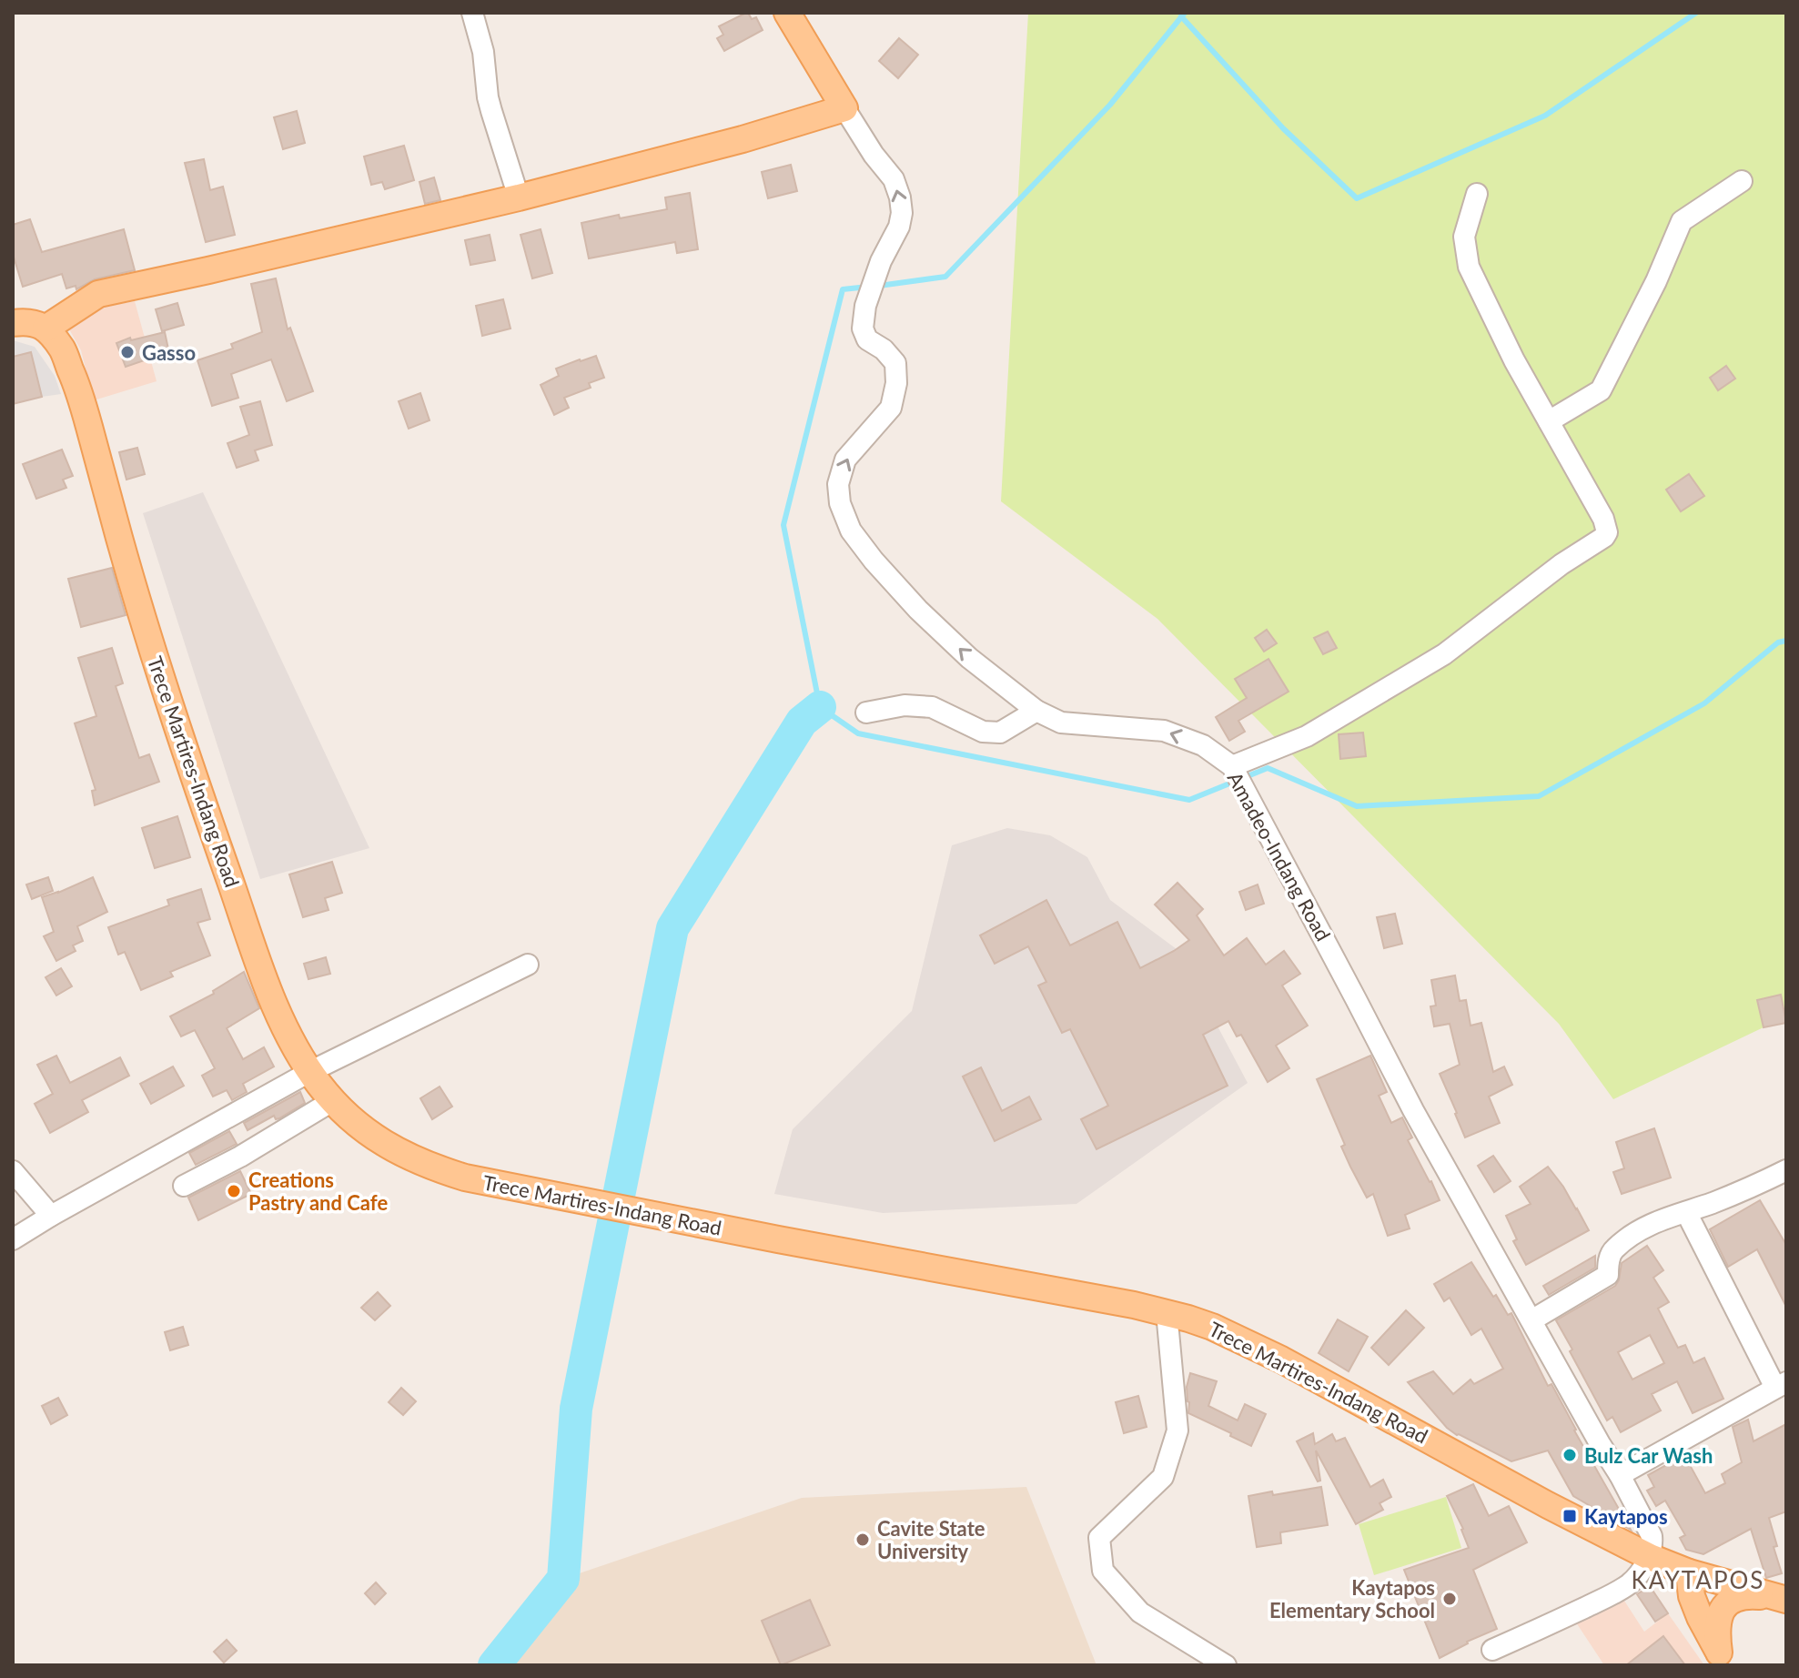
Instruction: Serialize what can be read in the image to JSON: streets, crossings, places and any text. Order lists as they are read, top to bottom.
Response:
{
  "streets": {
    "main road": ["Trece Martires-Indang Road", "Amadeo-Indang Road"]
  },
  "crossings": [
    ["Trece Martires-Indang Road", "Amadeo-Indang Road"]
  ],
  "one_way": ["Amadeo-Indang Road"],
  "districts": ["KAYTAPOS"],
  "places": {
    "other": [
      "Gasso",
      "Creations Pastry and Cafe",
      "Bulz Car Wash",
      "Cavite State University",
      "Kaytapos Elementary School"
    ],
    "transit": ["Kaytapos"]
  }
}
